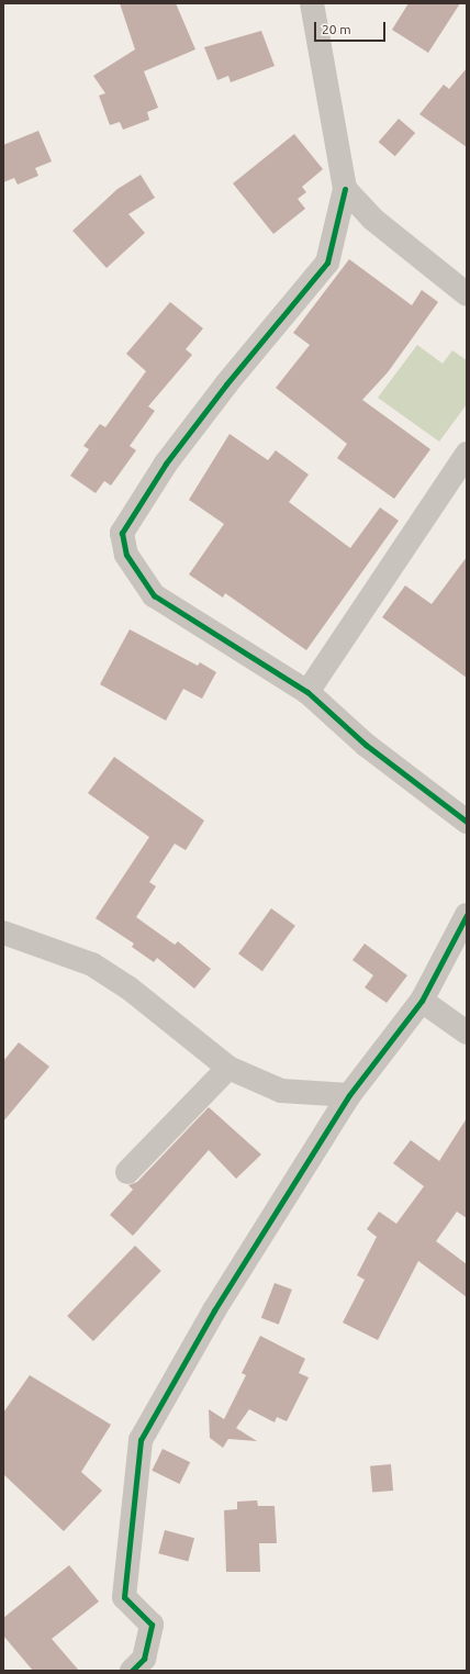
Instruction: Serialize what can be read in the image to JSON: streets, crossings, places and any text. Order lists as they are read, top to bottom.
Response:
{
  "scale_bar": "20 m"
}
